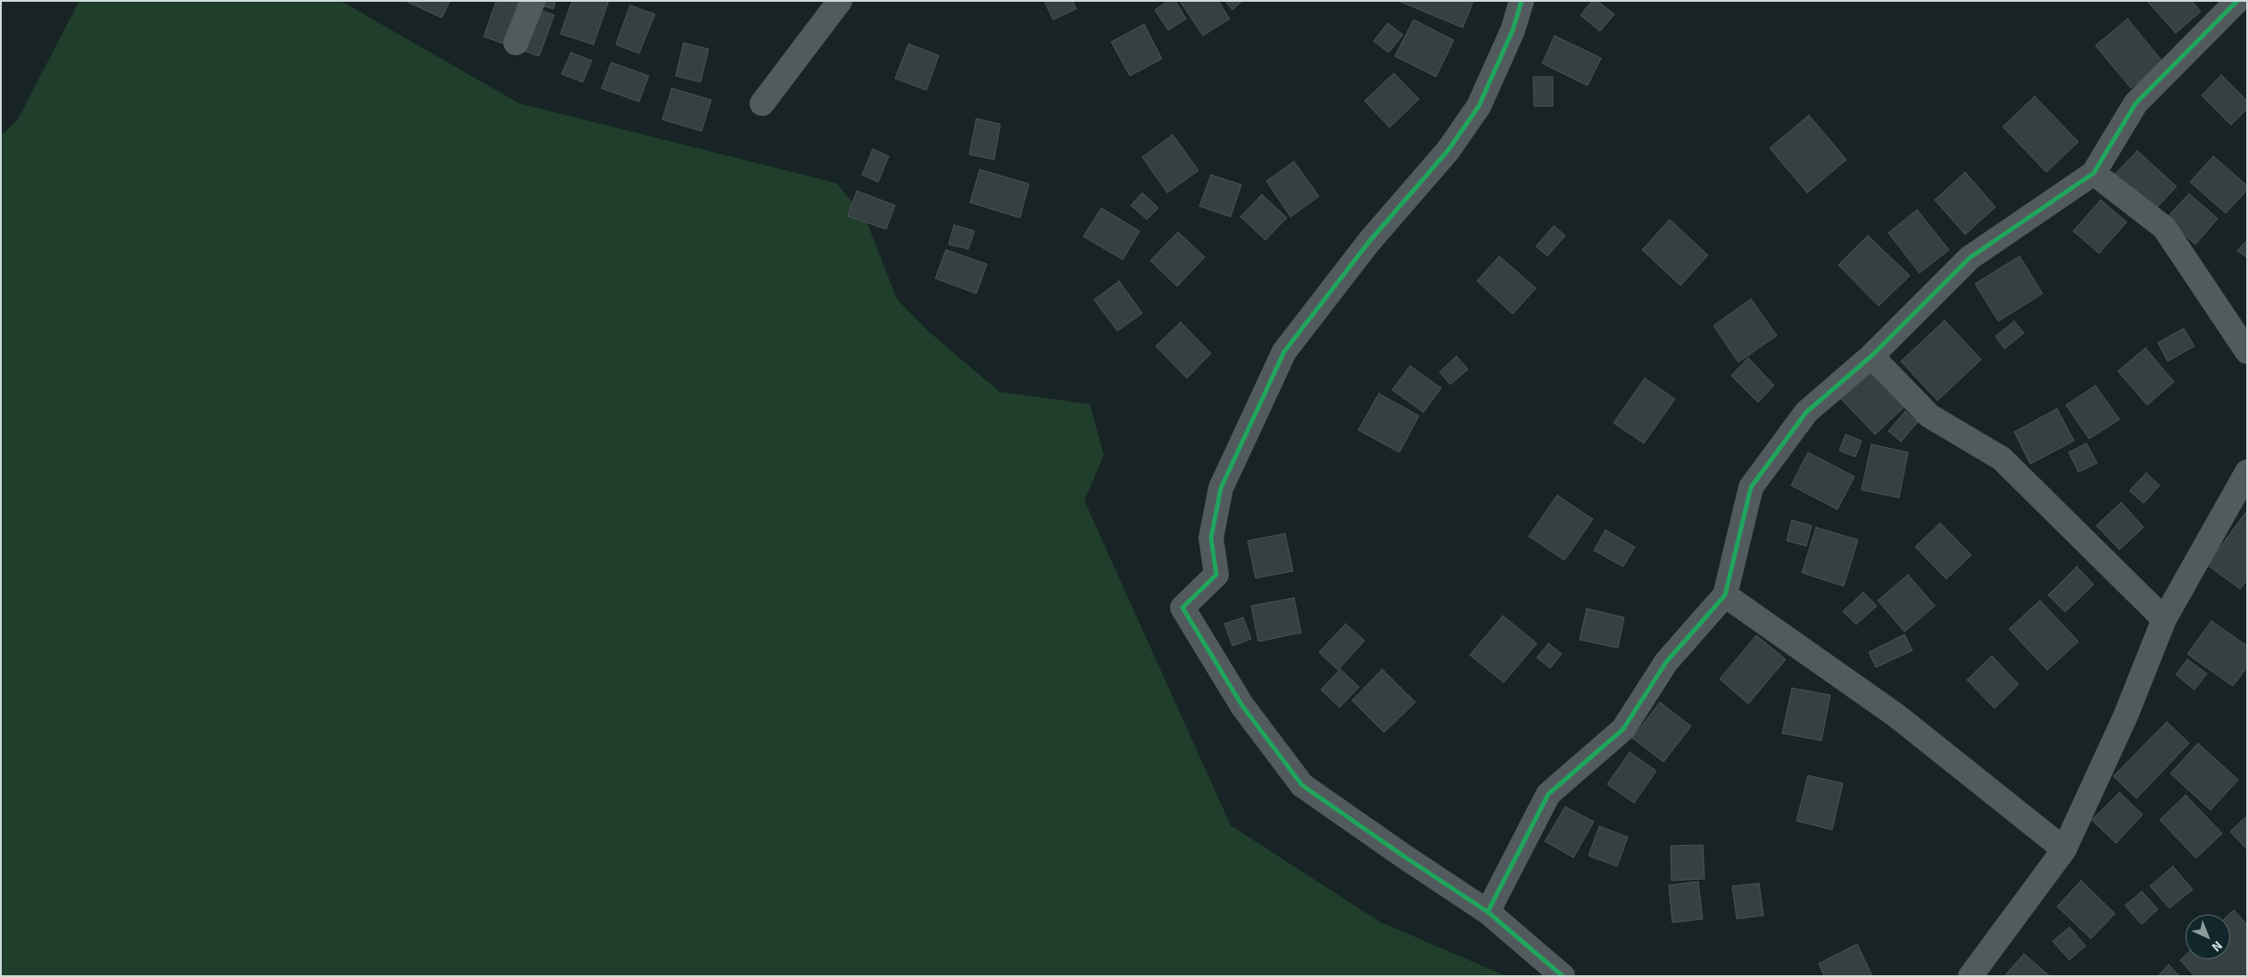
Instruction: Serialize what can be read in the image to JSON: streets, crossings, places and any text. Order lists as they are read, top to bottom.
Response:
{
  "north": "bottom right"
}
